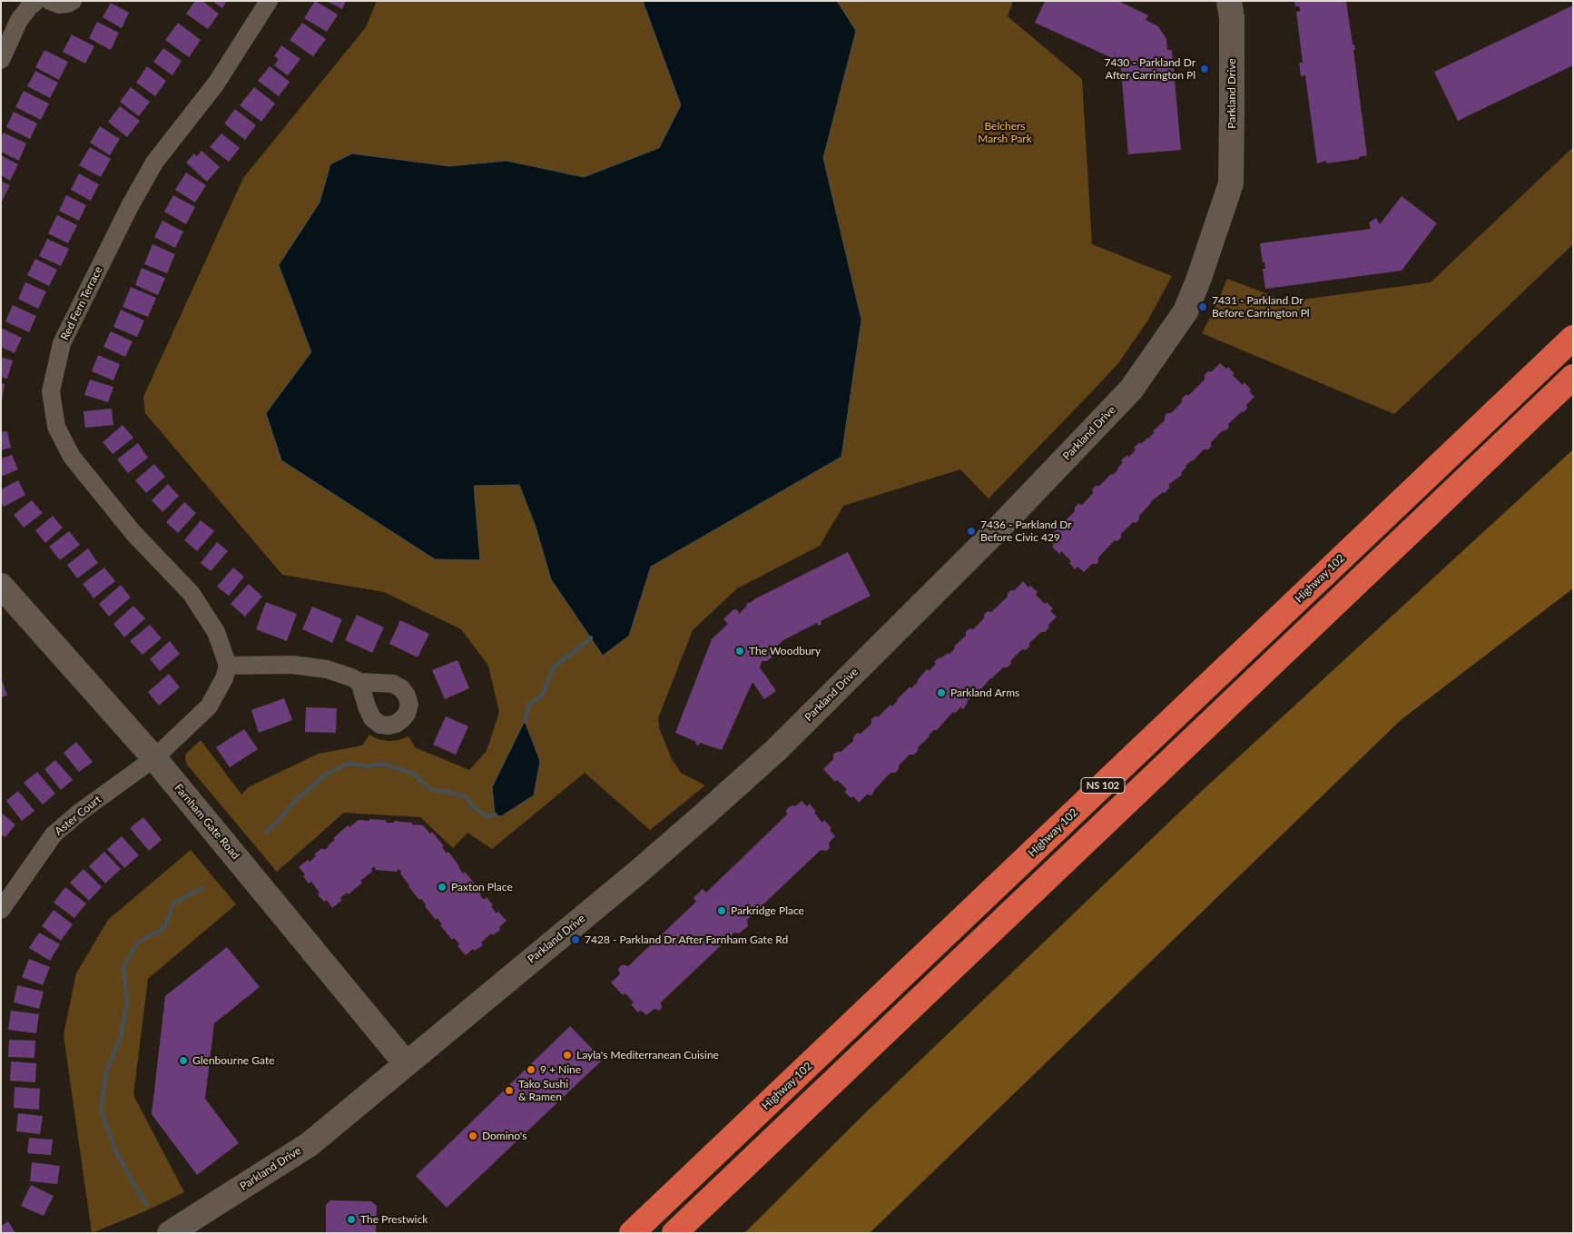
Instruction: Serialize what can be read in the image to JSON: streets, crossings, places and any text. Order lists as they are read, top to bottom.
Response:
{
  "streets": {
    "highway": ["Highway 102", "NS 102"],
    "street": [
      "Parkland Drive",
      "Red Fern Terrace",
      "Aster Court",
      "Farnham Gate Road"
    ]
  },
  "crossings": [
    ["Parkland Drive", "Farnham Gate Road"],
    ["Aster Court", "Farnham Gate Road"]
  ],
  "parks": ["Belchers Marsh Park"],
  "places": [
    "7430 - Parkland Dr After Carrington Pl",
    "7431 - Parkland Dr Before Carrington Pl",
    "7436 - Parkland Dr Before Civic 429",
    "The Woodbury",
    "Parkland Arms",
    "Paxton Place",
    "Parkridge Place",
    "7428 - Parkland Dr After Farnham Gate Rd",
    "Layla's Mediterranean Cuisine",
    "Glenbourne Gate",
    "9 + Nine",
    "Tako Sushi & Ramen",
    "Domino's",
    "The Prestwick"
  ]
}
